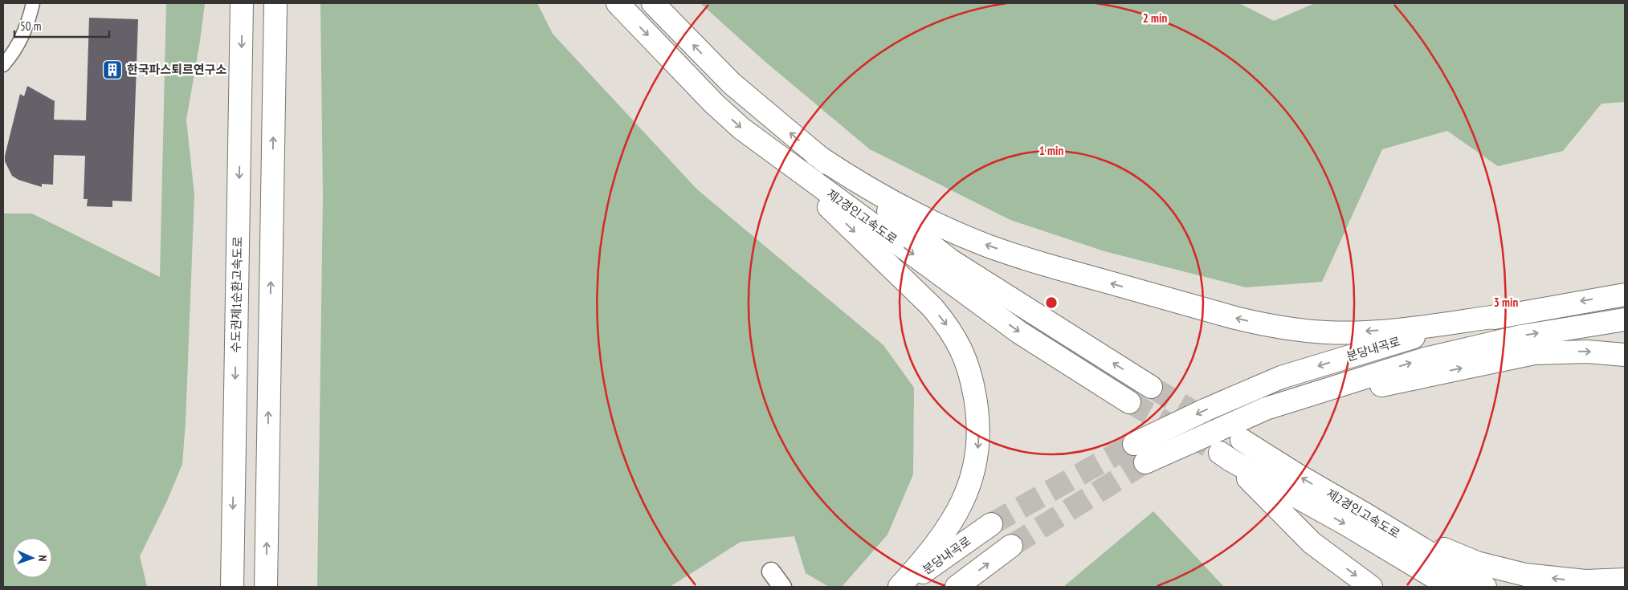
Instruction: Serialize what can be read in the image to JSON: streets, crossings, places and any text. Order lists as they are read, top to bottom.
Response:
{
  "streets": {
    "highway": ["제2경인고속도로", "수도권제1순환고속도로", "분당내곡로"]
  },
  "places": {
    "building": ["한국파스퇴르연구소"]
  },
  "scale_bar": "50 m",
  "north": "right",
  "rings": ["2 min", "1 min", "3 min"]
}
